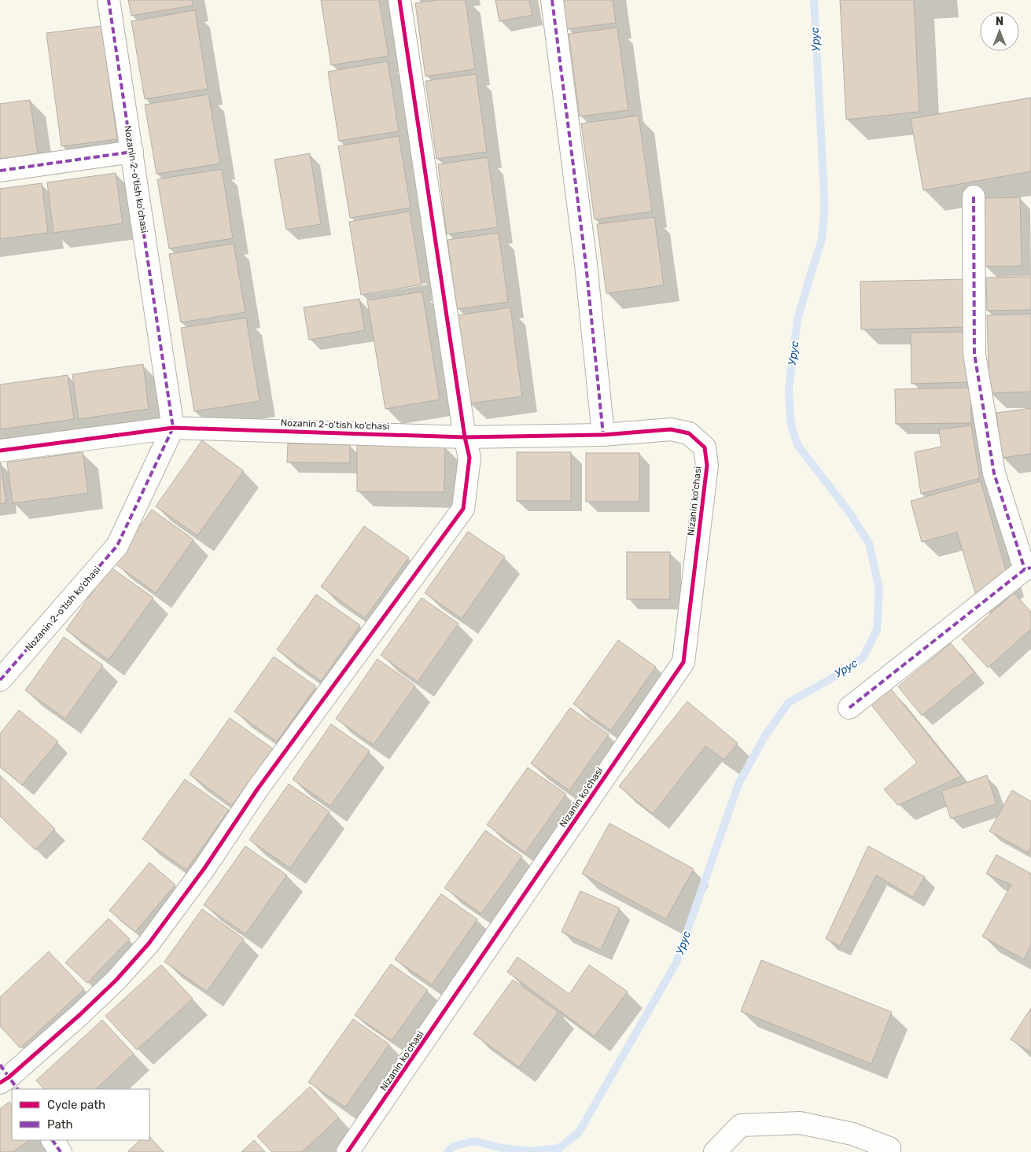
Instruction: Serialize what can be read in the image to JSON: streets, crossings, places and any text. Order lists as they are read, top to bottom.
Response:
{
  "streets": {
    "street": ["Nozanin 2-o'tish ko'chasi", "Nizanin ko'chasi"]
  },
  "crossings": [
    ["Nozanin 2-o'tish ko'chasi", "Nizanin ko'chasi"]
  ],
  "water": ["Урус"],
  "legend": ["Cycle path", "Path"],
  "north": "top"
}
